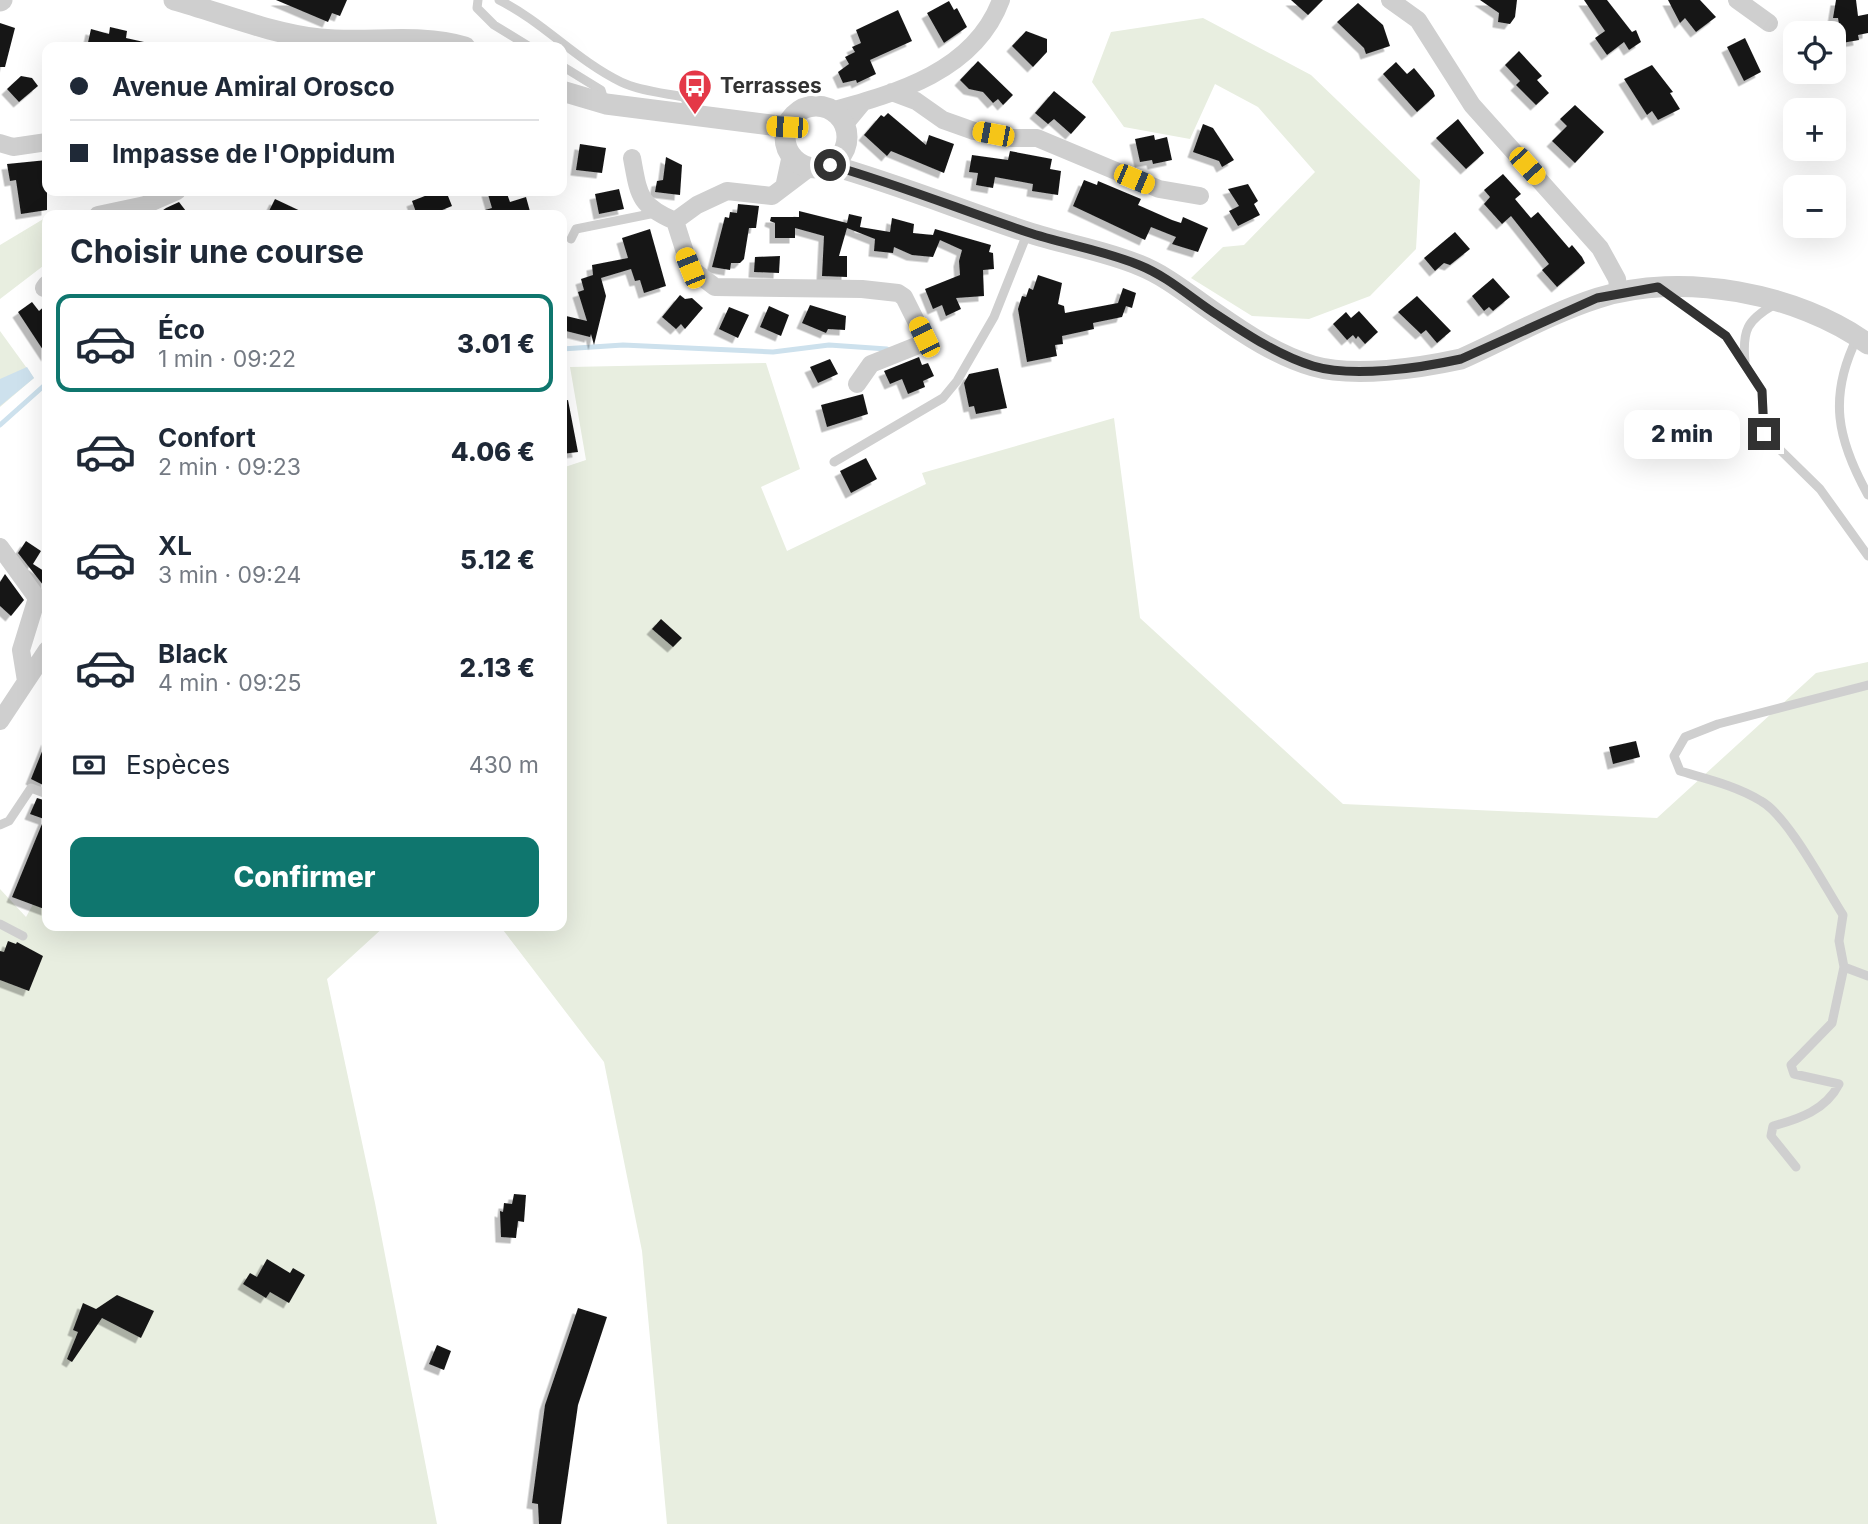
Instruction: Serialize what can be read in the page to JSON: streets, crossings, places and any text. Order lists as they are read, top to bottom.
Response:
{
  "places": {
    "bus stop": ["Terrasses"]
  },
  "page": {
    "map_buttons": ["+", "−"],
    "banner": ["Avenue Amiral Orosco", "Impasse de l'Oppidum"],
    "heading": "Choisir une course",
    "list": [
      {
        "name": "Éco",
        "note": "1 min · 09:22",
        "value": "3.01 €"
      },
      {
        "name": "Confort",
        "note": "2 min · 09:23",
        "value": "4.06 €"
      },
      {
        "name": "XL",
        "note": "3 min · 09:24",
        "value": "5.12 €"
      },
      {
        "name": "Black",
        "note": "4 min · 09:25",
        "value": "2.13 €"
      }
    ],
    "bubble": "2 min",
    "pay": ["Espèces", "430 m"],
    "buttons": "Confirmer"
  }
}
